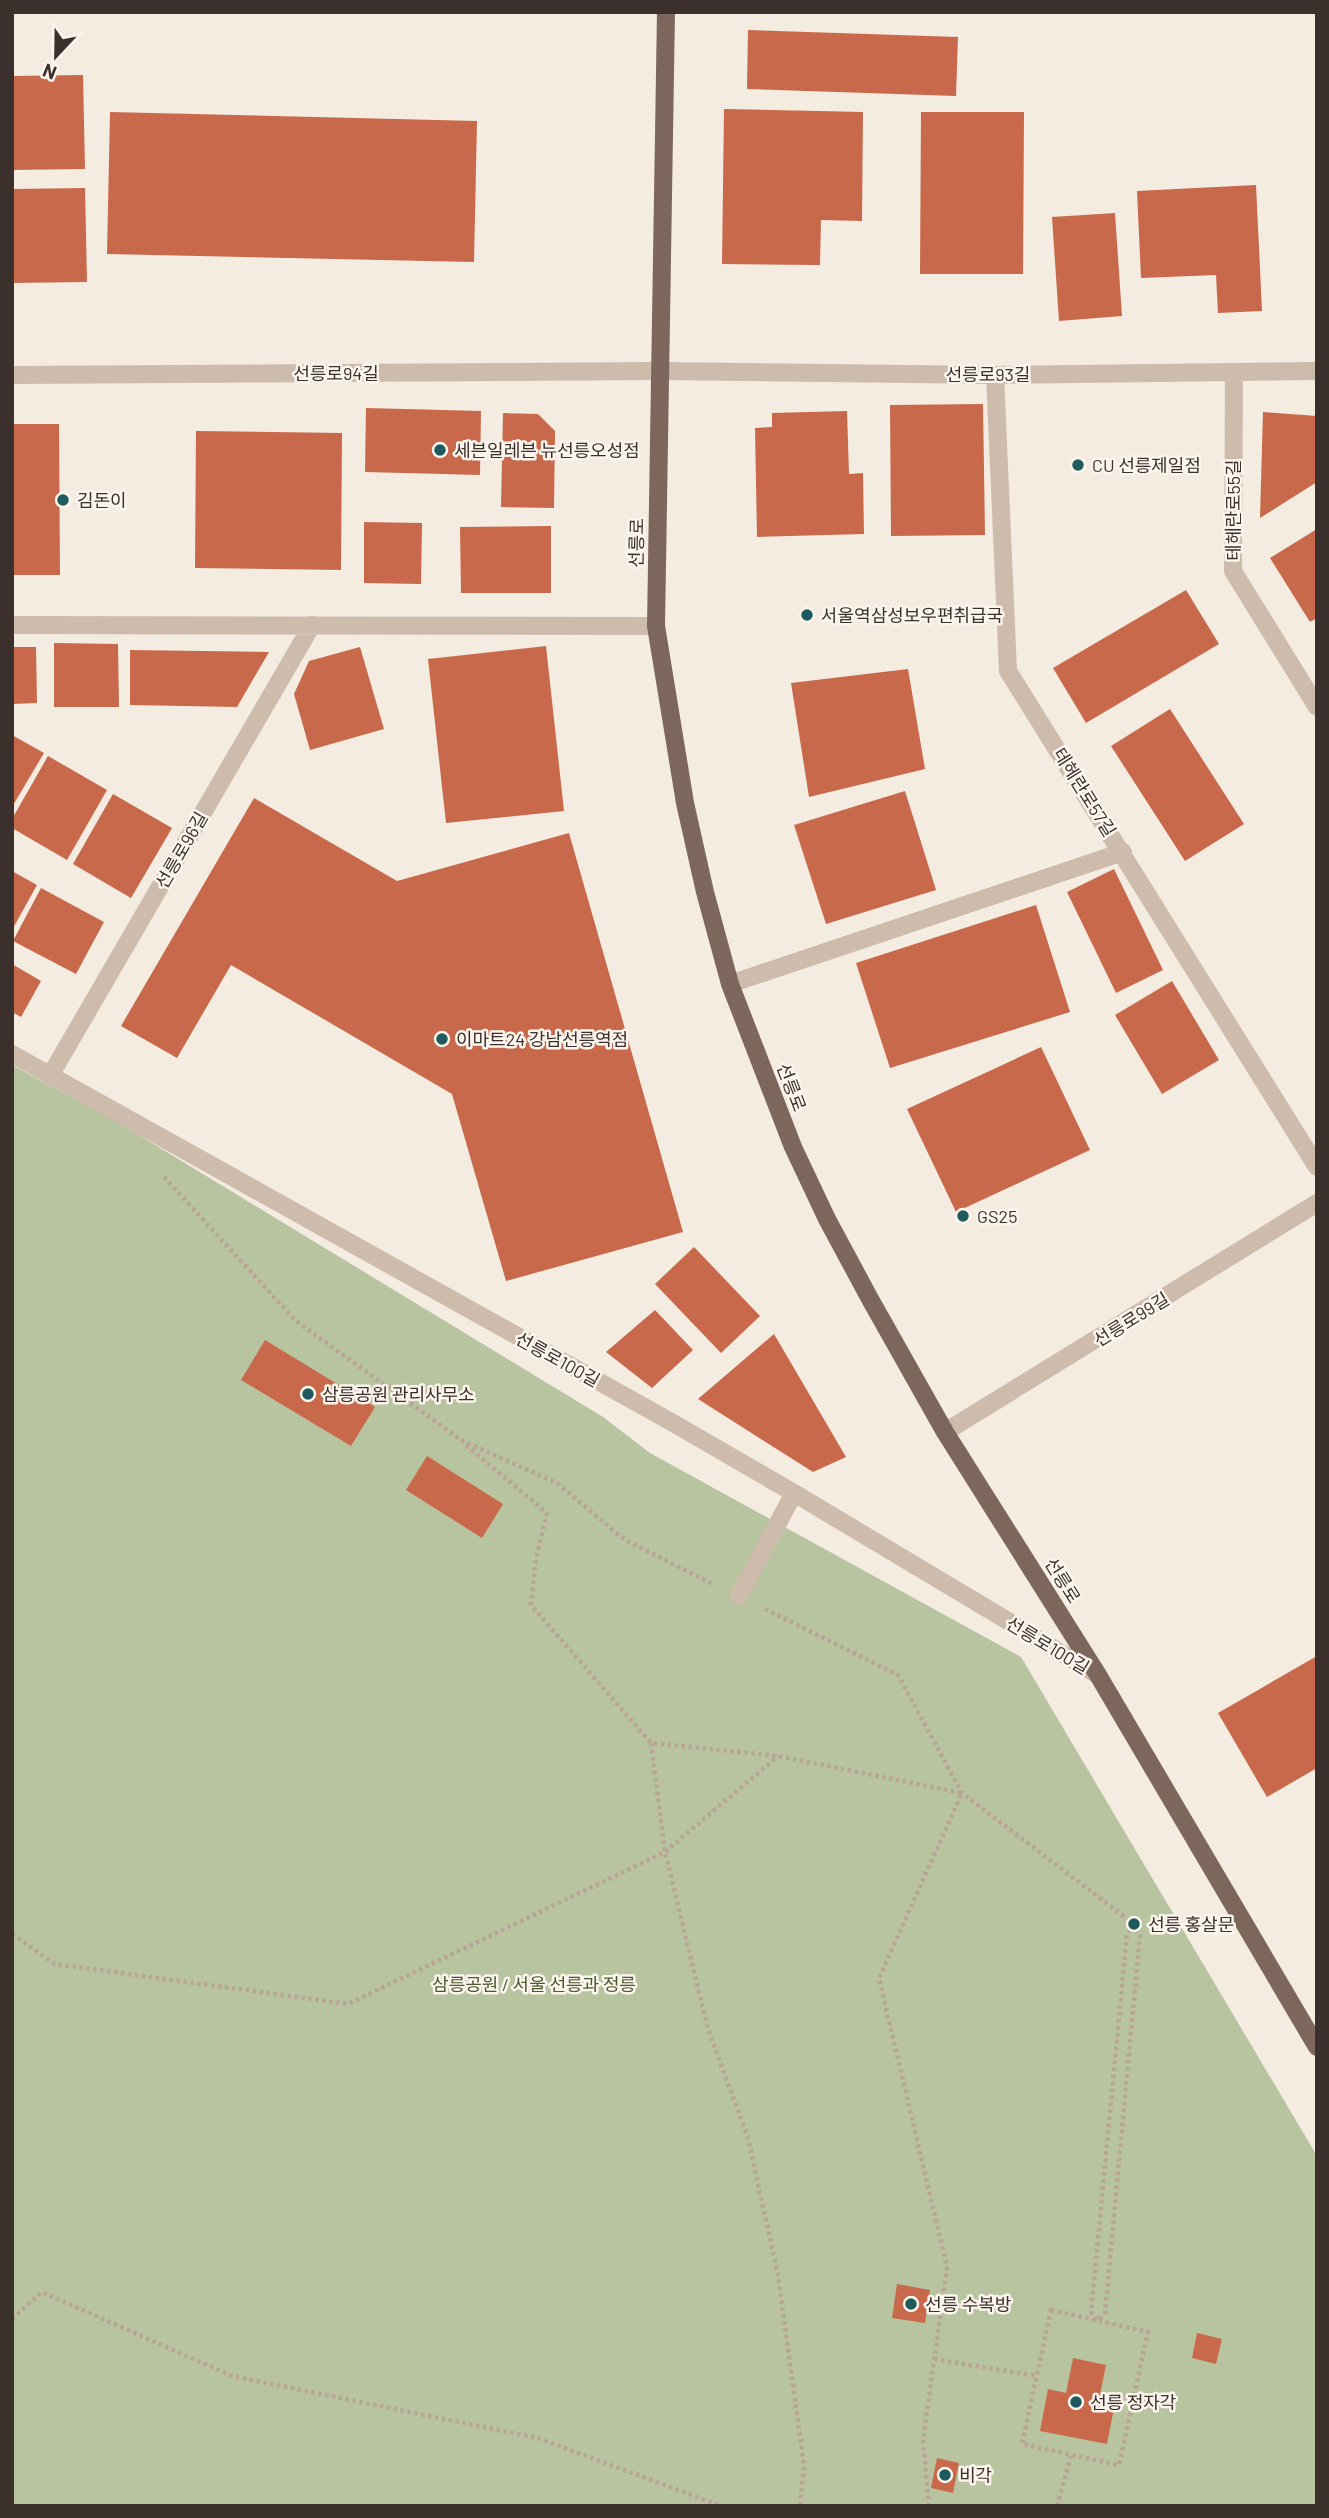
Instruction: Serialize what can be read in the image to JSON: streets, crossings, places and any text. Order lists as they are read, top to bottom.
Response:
{
  "streets": {
    "main road": ["선릉로"],
    "street": [
      "선릉로94길",
      "선릉로93길",
      "테헤란로55길",
      "테헤란로57길",
      "선릉로96길",
      "선릉로99길",
      "선릉로100길"
    ]
  },
  "crossings": [
    ["선릉로94길", "선릉로93길"],
    ["선릉로94길", "선릉로"],
    ["선릉로93길", "테헤란로55길"],
    ["선릉로93길", "선릉로"],
    ["선릉로93길", "테헤란로57길"],
    ["선릉로", "선릉로99길"],
    ["선릉로", "선릉로100길"],
    ["선릉로96길", "선릉로100길"]
  ],
  "parks": ["삼릉공원 / 서울 선릉과 정릉"],
  "places": [
    "세븐일레븐 뉴선릉오성점",
    "CU 선릉제일점",
    "김돈이",
    "서울역삼성보우편취급국",
    "이마트24 강남선릉역점",
    "GS25",
    "삼릉공원 관리사무소",
    "선릉 홍살문",
    "선릉 수복방",
    "선릉 정자각",
    "비각"
  ],
  "north": "bottom"
}
